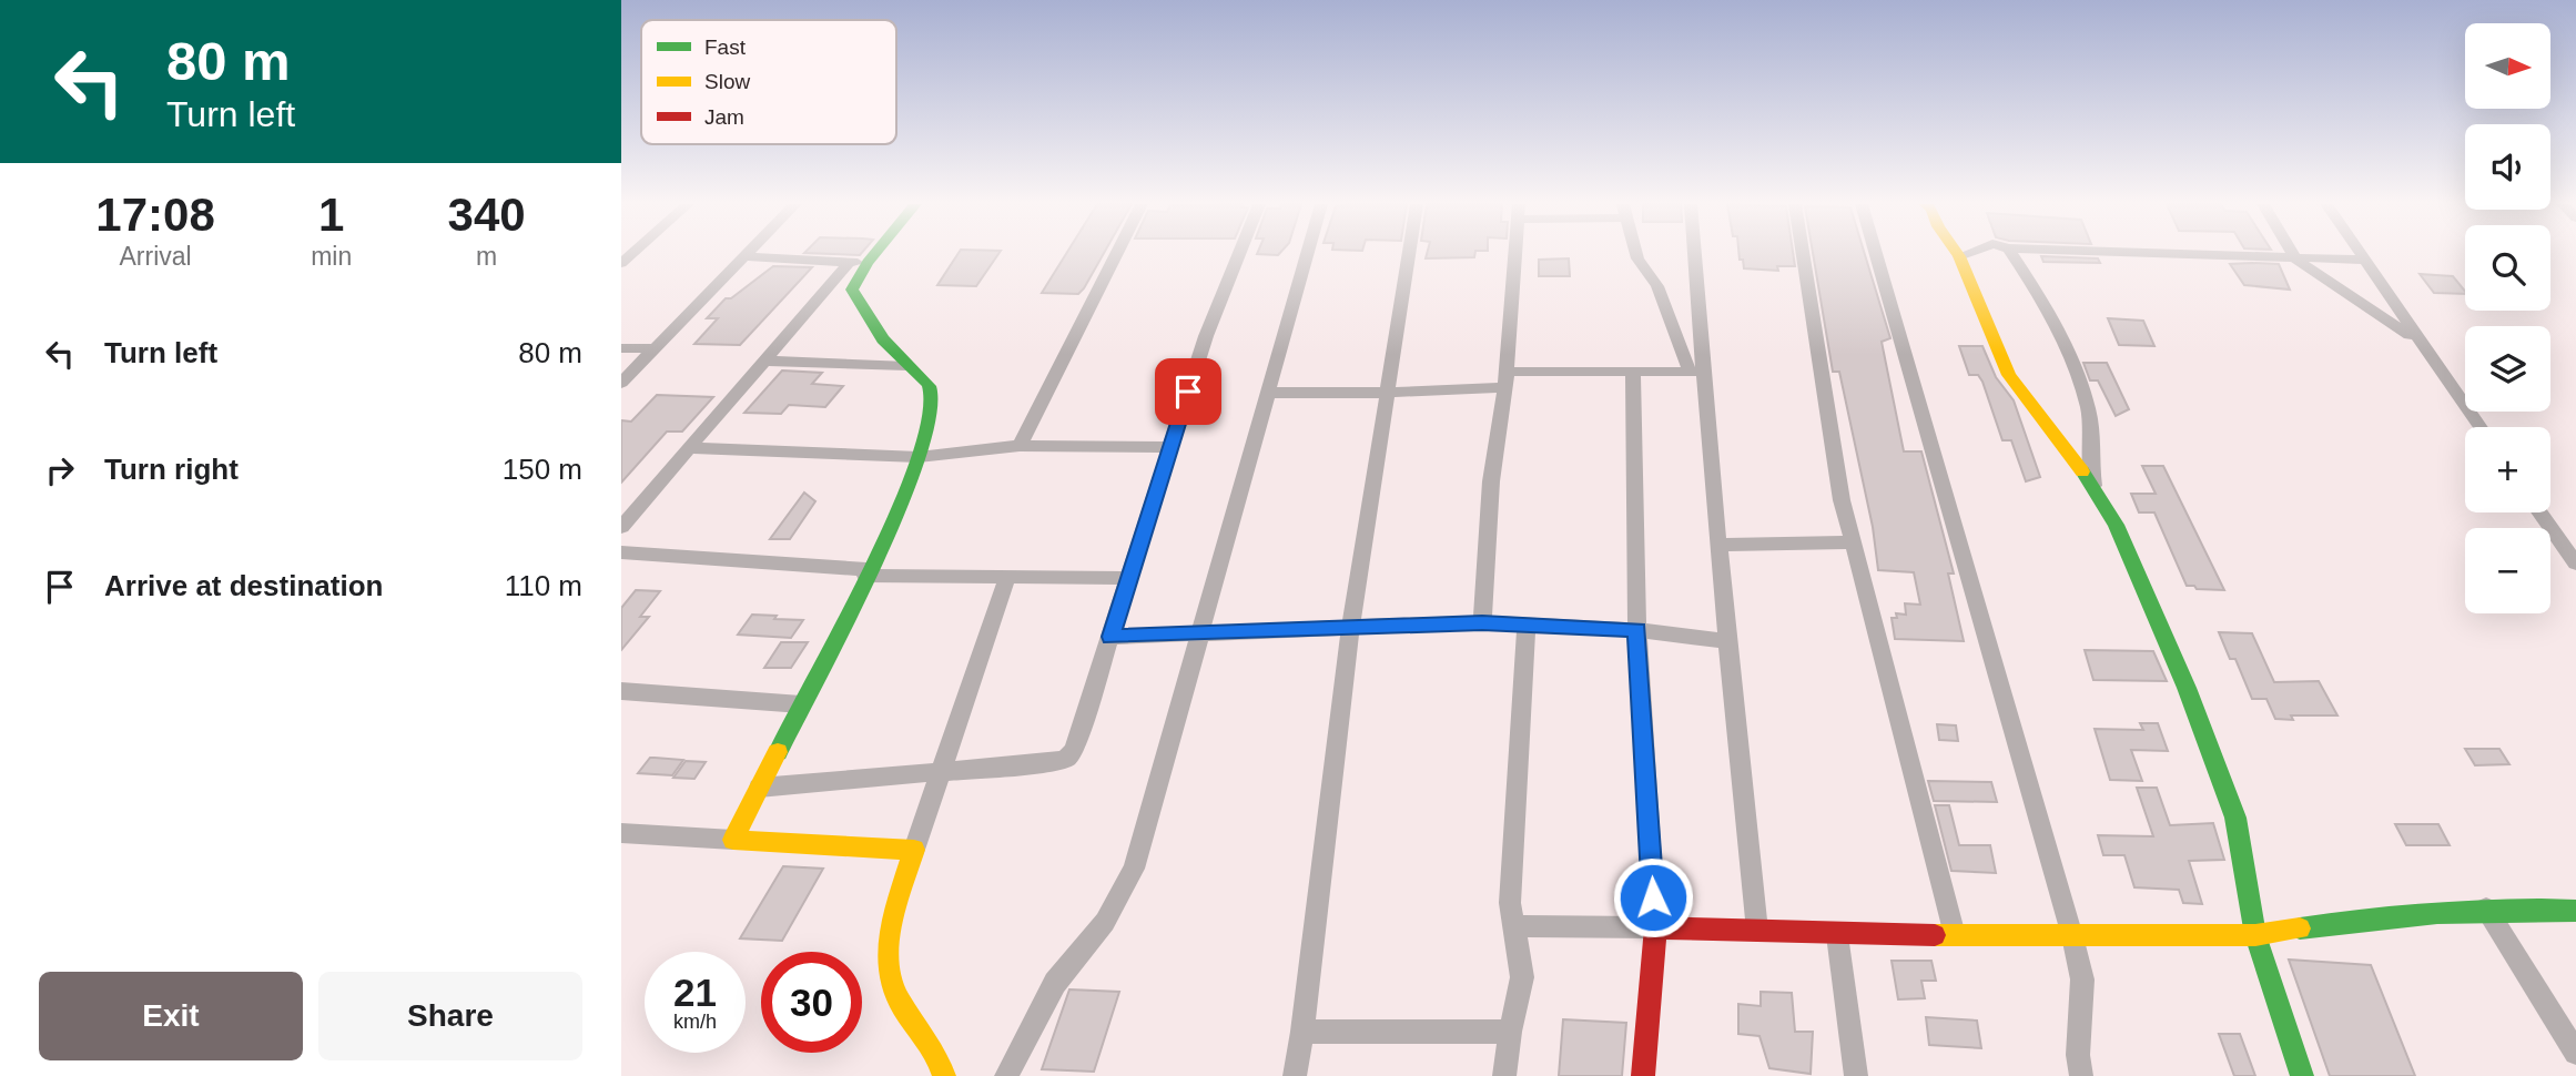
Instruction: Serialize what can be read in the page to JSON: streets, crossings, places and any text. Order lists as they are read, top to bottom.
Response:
{
  "legend": ["Fast", "Slow", "Jam"],
  "north": "right",
  "page": {
    "turn": ["80 m", "Turn left"],
    "map_buttons": ["+", "−"],
    "eta": [
      "17:08",
      "Arrival",
      "1",
      "min",
      "340",
      "m"
    ],
    "list": [
      {
        "name": "Turn left",
        "value": "80 m"
      },
      {
        "name": "Turn right",
        "value": "150 m"
      },
      {
        "name": "Arrive at destination",
        "value": "110 m"
      }
    ],
    "speed": "21 km/h",
    "limit": "30",
    "buttons": ["Exit", "Share"]
  }
}
